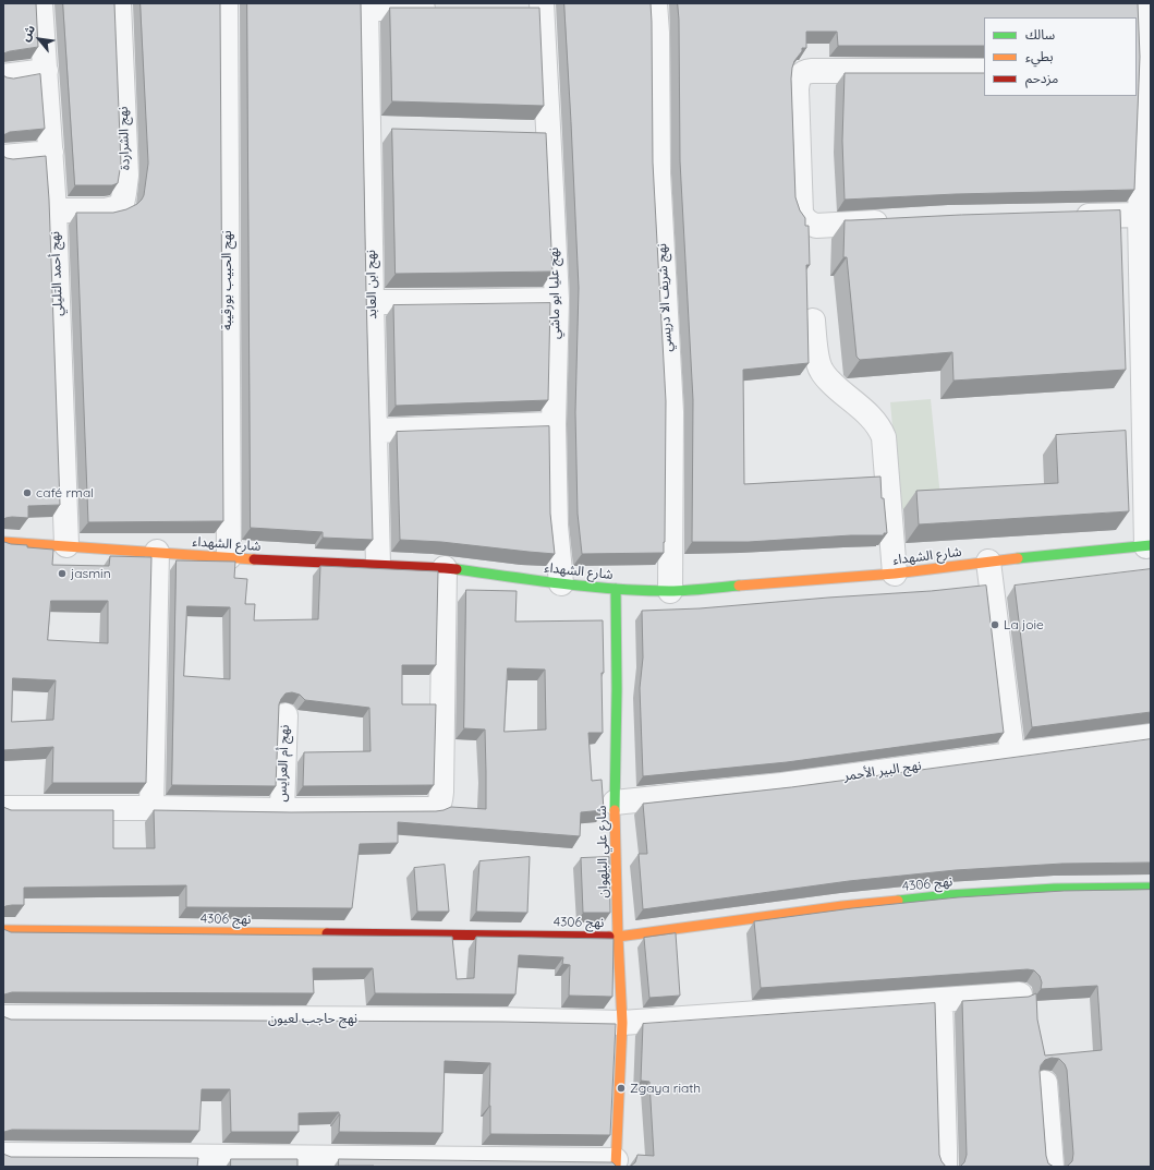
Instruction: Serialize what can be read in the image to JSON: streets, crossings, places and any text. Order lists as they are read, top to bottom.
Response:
{
  "streets": {
    "street": [
      "نهج الشراردة",
      "نهج أحمد التليلي",
      "نهج الحبيب بورقيبة",
      "نهج ابن العابد",
      "نهج عليا ابو ماشي",
      "نهج شريف الا دريسي",
      "شارع الشهداء",
      "نهج أم العرايس",
      "نهج البير الأحمر",
      "شارع علي البلهوان",
      "نهج 4306",
      "نهج حاجب لعيون"
    ]
  },
  "crossings": [
    ["نهج الشراردة", "نهج أحمد التليلي"],
    ["نهج أحمد التليلي", "شارع الشهداء"],
    ["نهج الحبيب بورقيبة", "شارع الشهداء"],
    ["نهج ابن العابد", "شارع الشهداء"],
    ["نهج عليا ابو ماشي", "شارع الشهداء"],
    ["نهج شريف الا دريسي", "شارع الشهداء"],
    ["شارع الشهداء", "شارع علي البلهوان"],
    ["نهج البير الأحمر", "شارع علي البلهوان"],
    ["شارع علي البلهوان", "نهج 4306"],
    ["شارع علي البلهوان", "نهج حاجب لعيون"]
  ],
  "places": [
    "café rmal",
    "jasmin",
    "La joie",
    "Zgaya riath"
  ],
  "legend": ["سالك", "بطيء", "مزدحم"],
  "north": "top left"
}
